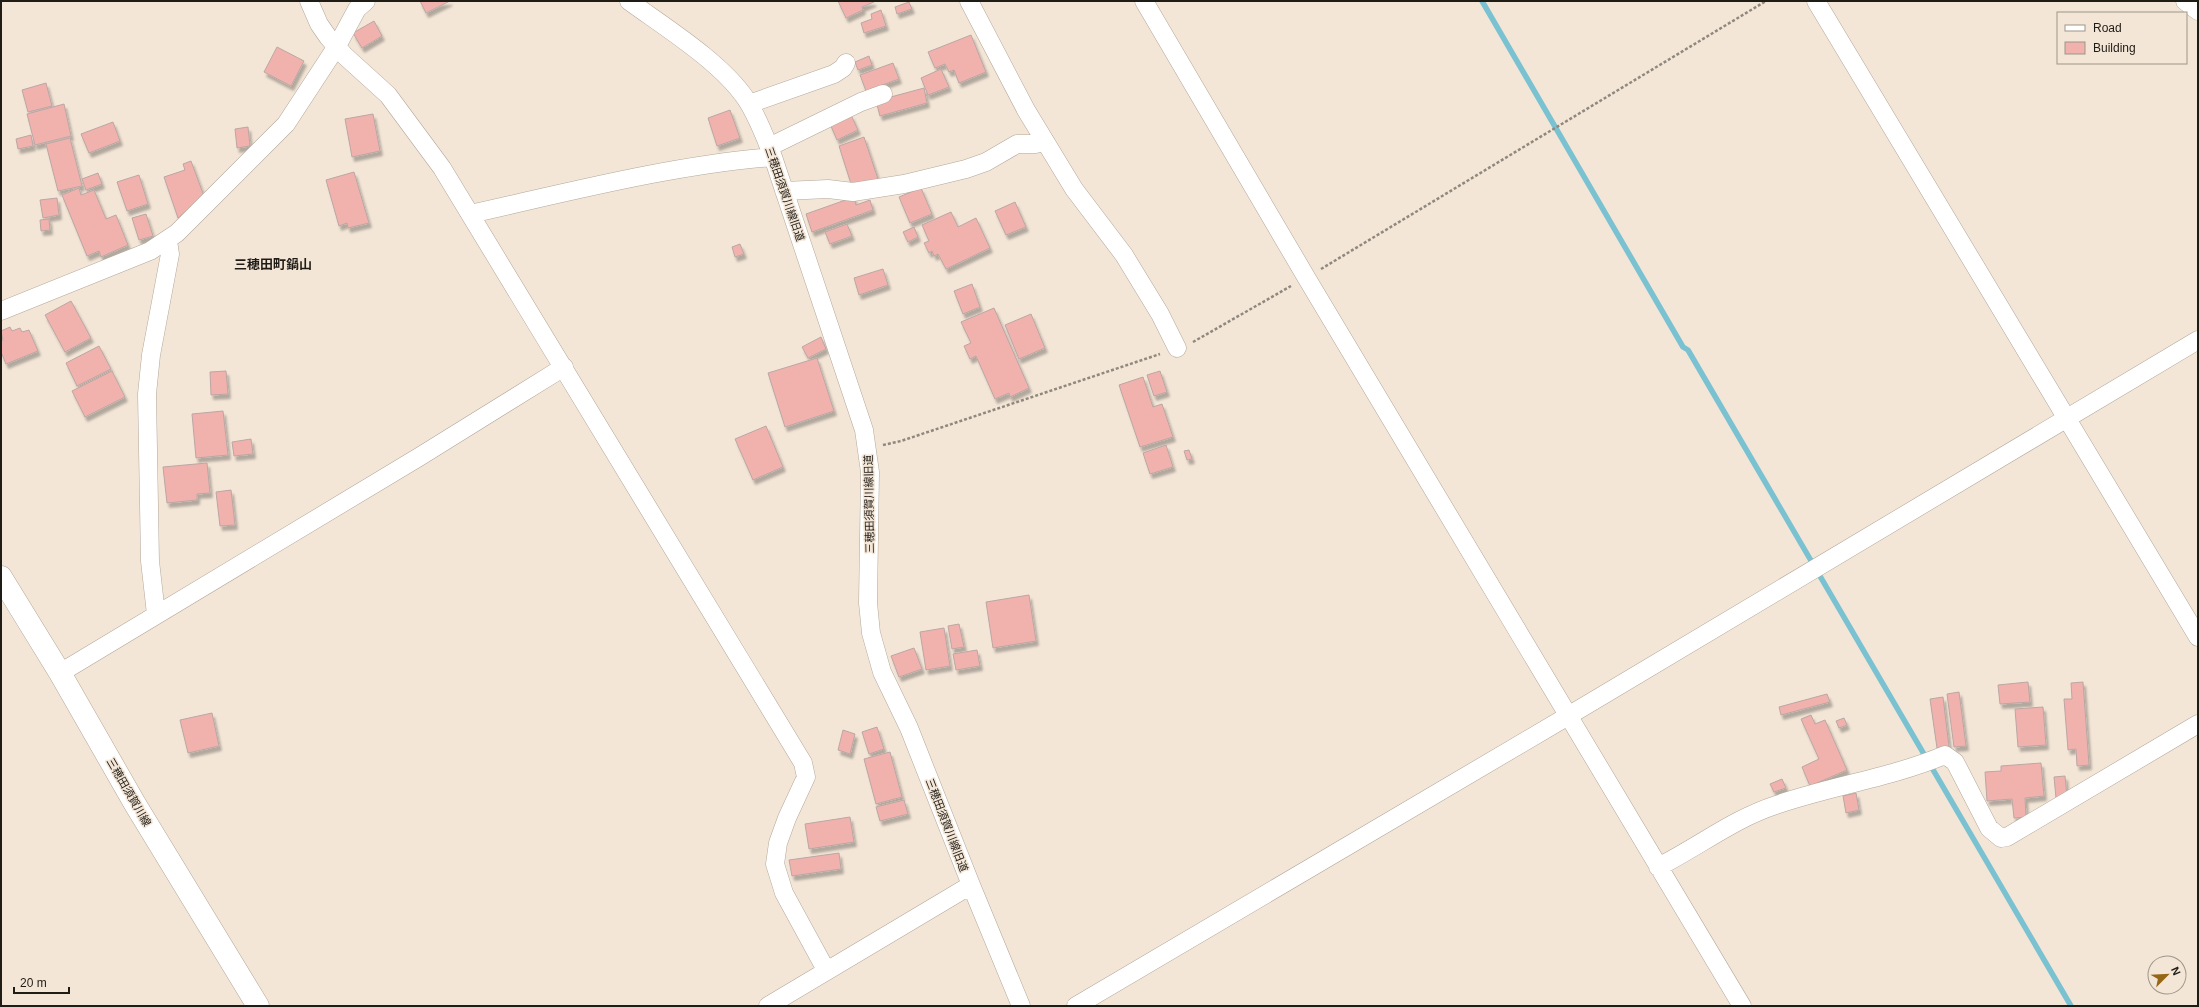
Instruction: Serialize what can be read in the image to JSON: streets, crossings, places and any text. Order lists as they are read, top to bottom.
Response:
{
  "streets": {
    "main road": ["三穂田須賀川線"],
    "street": ["三穂田須賀川線旧道"]
  },
  "districts": ["三穂田町鍋山"],
  "legend": ["Road", "Building"],
  "scale_bar": "20 m",
  "north": "top right"
}
